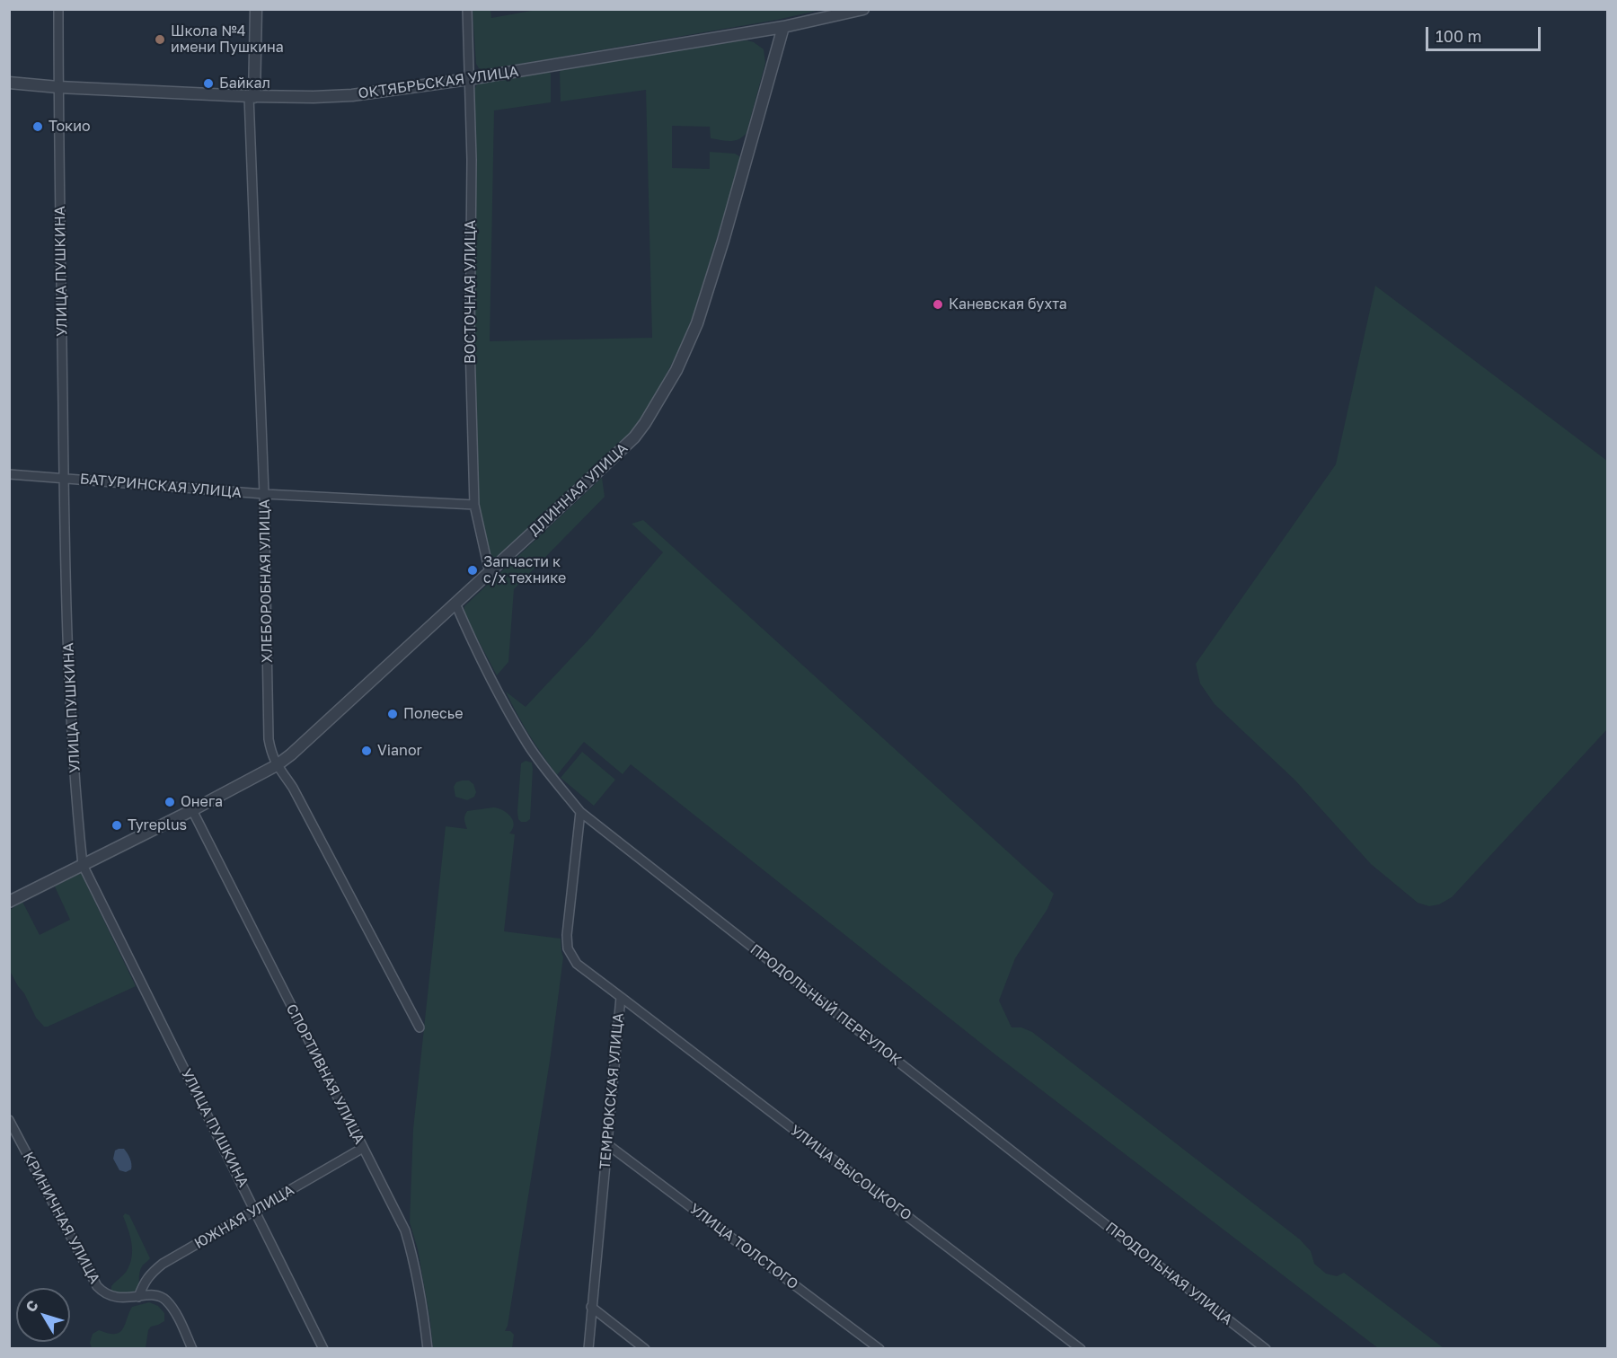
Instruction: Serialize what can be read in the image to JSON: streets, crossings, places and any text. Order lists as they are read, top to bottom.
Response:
{
  "streets": {
    "street": [
      "ОКТЯБРЬСКАЯ УЛИЦА",
      "УЛИЦА ПУШКИНА",
      "ВОСТОЧНАЯ УЛИЦА",
      "БАТУРИНСКАЯ УЛИЦА",
      "ДЛИННАЯ УЛИЦА",
      "ХЛЕБОРОБНАЯ УЛИЦА",
      "ПРОДОЛЬНЫЙ ПЕРЕУЛОК",
      "СПОРТИВНАЯ УЛИЦА",
      "ТЕМРЮКСКАЯ УЛИЦА",
      "УЛИЦА ВЫСОЦКОГО",
      "ЮЖНАЯ УЛИЦА",
      "КРИНИЧНАЯ УЛИЦА",
      "УЛИЦА ТОЛСТОГО",
      "ПРОДОЛЬНАЯ УЛИЦА"
    ]
  },
  "crossings": [
    ["ОКТЯБРЬСКАЯ УЛИЦА", "УЛИЦА ПУШКИНА"],
    ["ОКТЯБРЬСКАЯ УЛИЦА", "ВОСТОЧНАЯ УЛИЦА"],
    ["ОКТЯБРЬСКАЯ УЛИЦА", "ДЛИННАЯ УЛИЦА"],
    ["ОКТЯБРЬСКАЯ УЛИЦА", "ХЛЕБОРОБНАЯ УЛИЦА"],
    ["УЛИЦА ПУШКИНА", "БАТУРИНСКАЯ УЛИЦА"],
    ["УЛИЦА ПУШКИНА", "ДЛИННАЯ УЛИЦА"],
    ["УЛИЦА ПУШКИНА", "ЮЖНАЯ УЛИЦА"],
    ["ВОСТОЧНАЯ УЛИЦА", "БАТУРИНСКАЯ УЛИЦА"],
    ["ВОСТОЧНАЯ УЛИЦА", "ДЛИННАЯ УЛИЦА"],
    ["БАТУРИНСКАЯ УЛИЦА", "ХЛЕБОРОБНАЯ УЛИЦА"],
    ["ДЛИННАЯ УЛИЦА", "ХЛЕБОРОБНАЯ УЛИЦА"],
    ["ДЛИННАЯ УЛИЦА", "СПОРТИВНАЯ УЛИЦА"],
    ["ПРОДОЛЬНЫЙ ПЕРЕУЛОК", "ТЕМРЮКСКАЯ УЛИЦА"],
    ["ПРОДОЛЬНЫЙ ПЕРЕУЛОК", "ПРОДОЛЬНАЯ УЛИЦА"],
    ["СПОРТИВНАЯ УЛИЦА", "ЮЖНАЯ УЛИЦА"],
    ["ТЕМРЮКСКАЯ УЛИЦА", "УЛИЦА ВЫСОЦКОГО"],
    ["ТЕМРЮКСКАЯ УЛИЦА", "УЛИЦА ТОЛСТОГО"],
    ["ЮЖНАЯ УЛИЦА", "КРИНИЧНАЯ УЛИЦА"]
  ],
  "places": [
    "Школа №4 имени Пушкина",
    "Байкал",
    "Токио",
    "Каневская бухта",
    "Запчасти к с/х технике",
    "Полесье",
    "Vianor",
    "Онега",
    "Tyreplus"
  ],
  "scale_bar": "100 m",
  "north": "top left"
}
